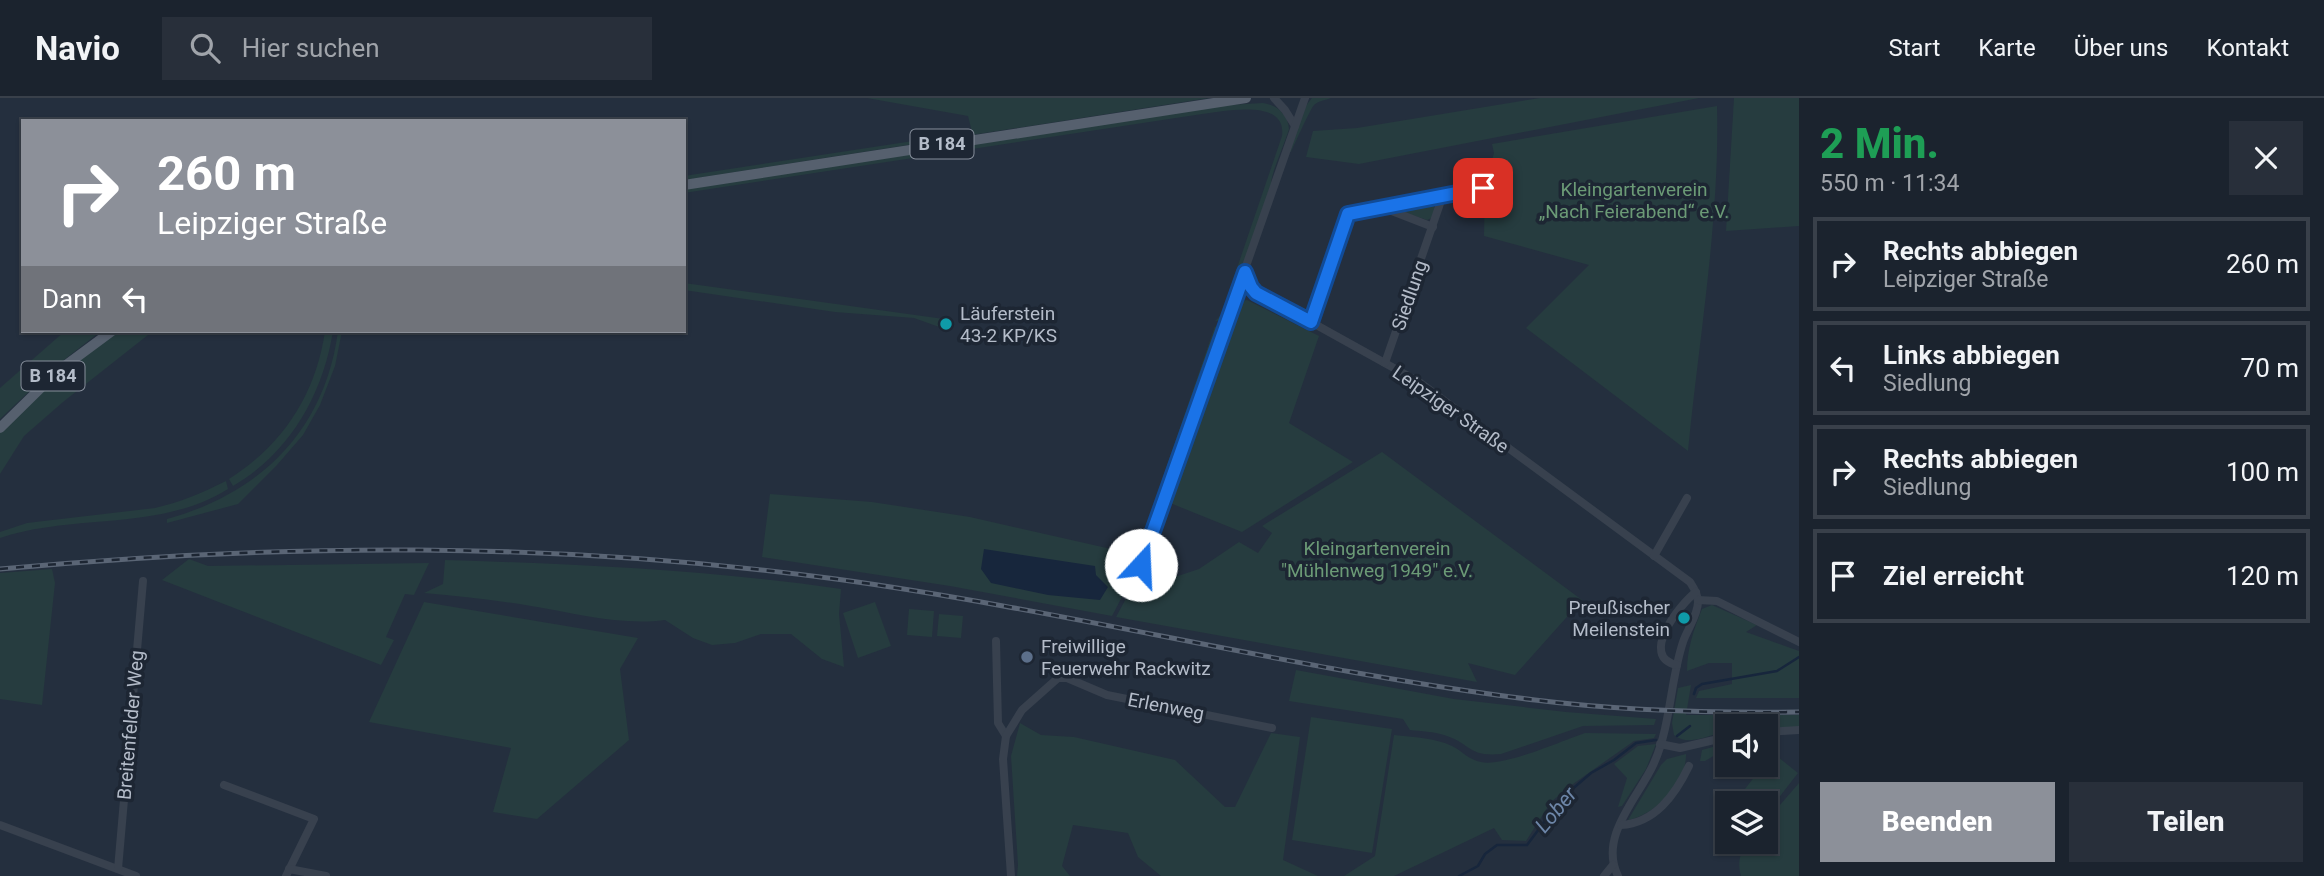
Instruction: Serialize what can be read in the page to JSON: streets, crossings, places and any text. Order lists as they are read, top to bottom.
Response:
{
  "streets": {
    "main road": ["B 184"],
    "street": [
      "Siedlung",
      "Leipziger Straße",
      "Erlenweg",
      "Breitenfelder Weg"
    ]
  },
  "crossings": [
    ["Siedlung", "Leipziger Straße"]
  ],
  "water": ["Lober"],
  "parks": ["Kleingartenverein „Nach Feierabend“ e.V.", "Kleingartenverein \"Mühlenweg 1949\" e.V."],
  "places": ["Läuferstein 43-2 KP/KS", "Preußischer Meilenstein", "Freiwillige Feuerwehr Rackwitz"],
  "page": {
    "header": "Navio",
    "search": "Hier suchen",
    "nav": [
      "Start",
      "Karte",
      "Über uns",
      "Kontakt"
    ],
    "heading": ["2 Min.", "550 m · 11:34"],
    "turn": ["260 m", "Leipziger Straße"],
    "list": [
      {
        "name": "Rechts abbiegen",
        "note": "Leipziger Straße",
        "value": "260 m"
      },
      {
        "name": "Links abbiegen",
        "note": "Siedlung",
        "value": "70 m"
      },
      {
        "name": "Rechts abbiegen",
        "note": "Siedlung",
        "value": "100 m"
      },
      {
        "name": "Ziel erreicht",
        "value": "120 m"
      }
    ],
    "then": "Dann",
    "buttons": ["Beenden", "Teilen"]
  }
}
